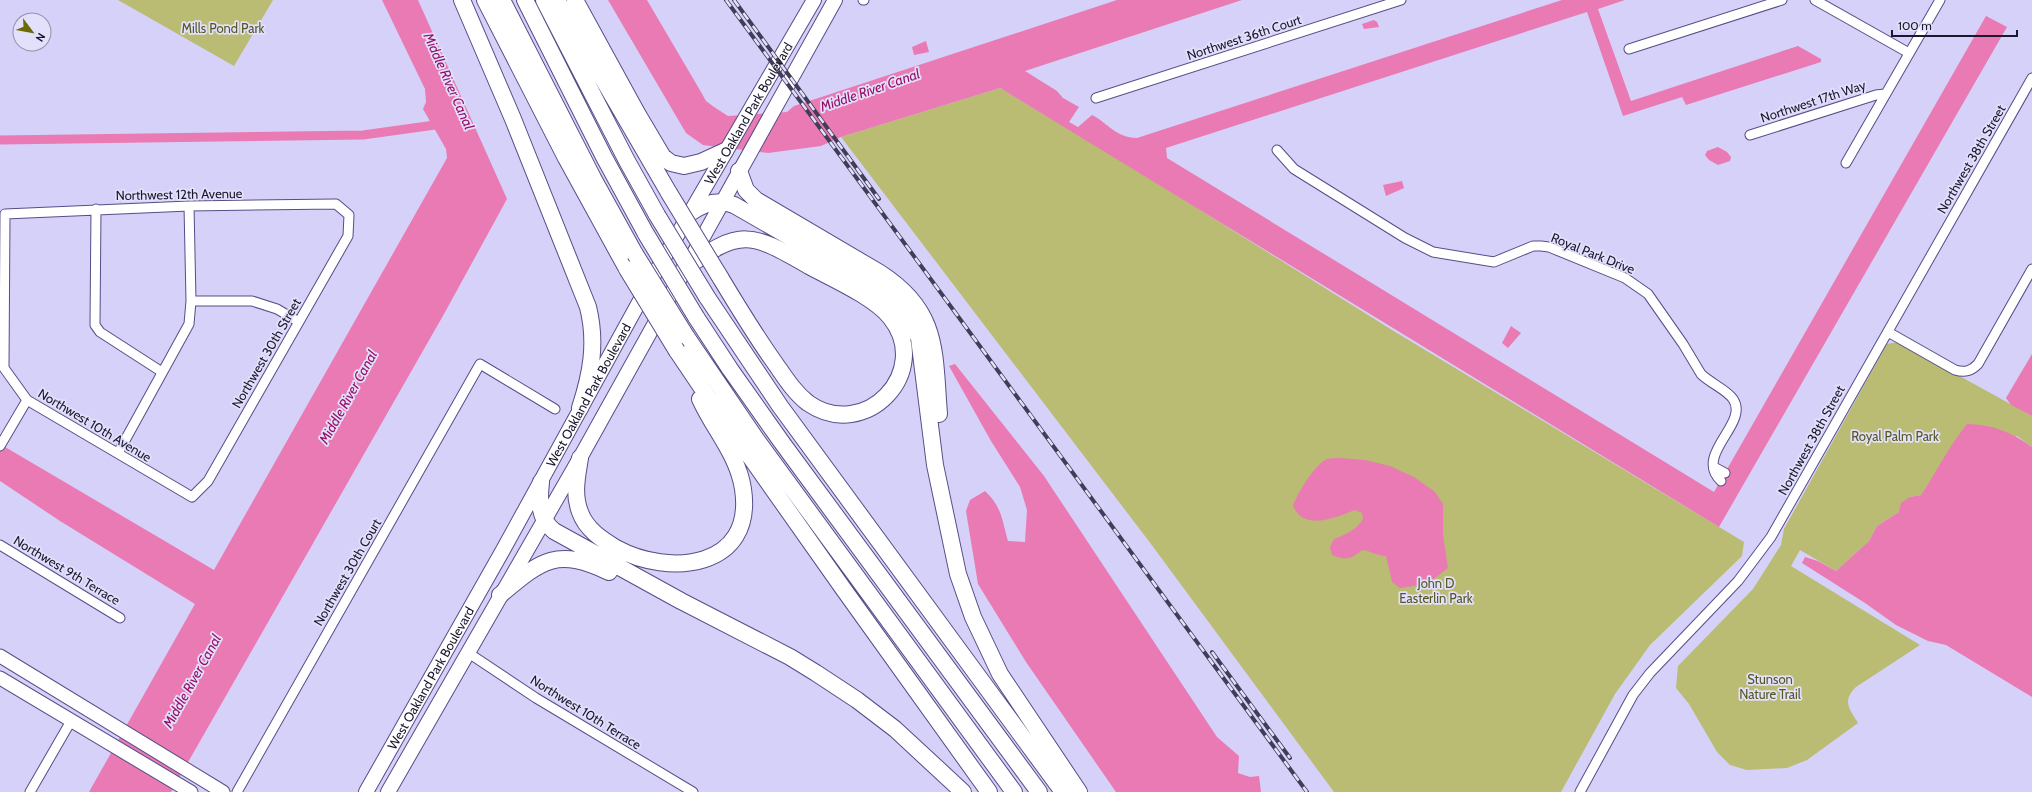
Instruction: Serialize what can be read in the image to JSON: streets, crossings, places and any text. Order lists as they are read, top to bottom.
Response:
{
  "streets": {
    "main road": ["West Oakland Park Boulevard"],
    "street": [
      "Northwest 36th Court",
      "Northwest 17th Way",
      "Northwest 38th Street",
      "Northwest 12th Avenue",
      "Royal Park Drive",
      "Northwest 30th Street",
      "Northwest 10th Avenue",
      "Northwest 9th Terrace",
      "Northwest 30th Court",
      "Northwest 10th Terrace"
    ]
  },
  "crossings": [
    ["West Oakland Park Boulevard", "Northwest 10th Terrace"],
    ["Northwest 12th Avenue", "Northwest 30th Street"],
    ["Northwest 12th Avenue", "Northwest 10th Avenue"],
    ["Northwest 30th Street", "Northwest 10th Avenue"]
  ],
  "water": ["Middle River Canal"],
  "parks": [
    "Mills Pond Park",
    "Royal Palm Park",
    "John D Easterlin Park",
    "Stunson Nature Trail"
  ],
  "scale_bar": "100 m",
  "north": "bottom right"
}
